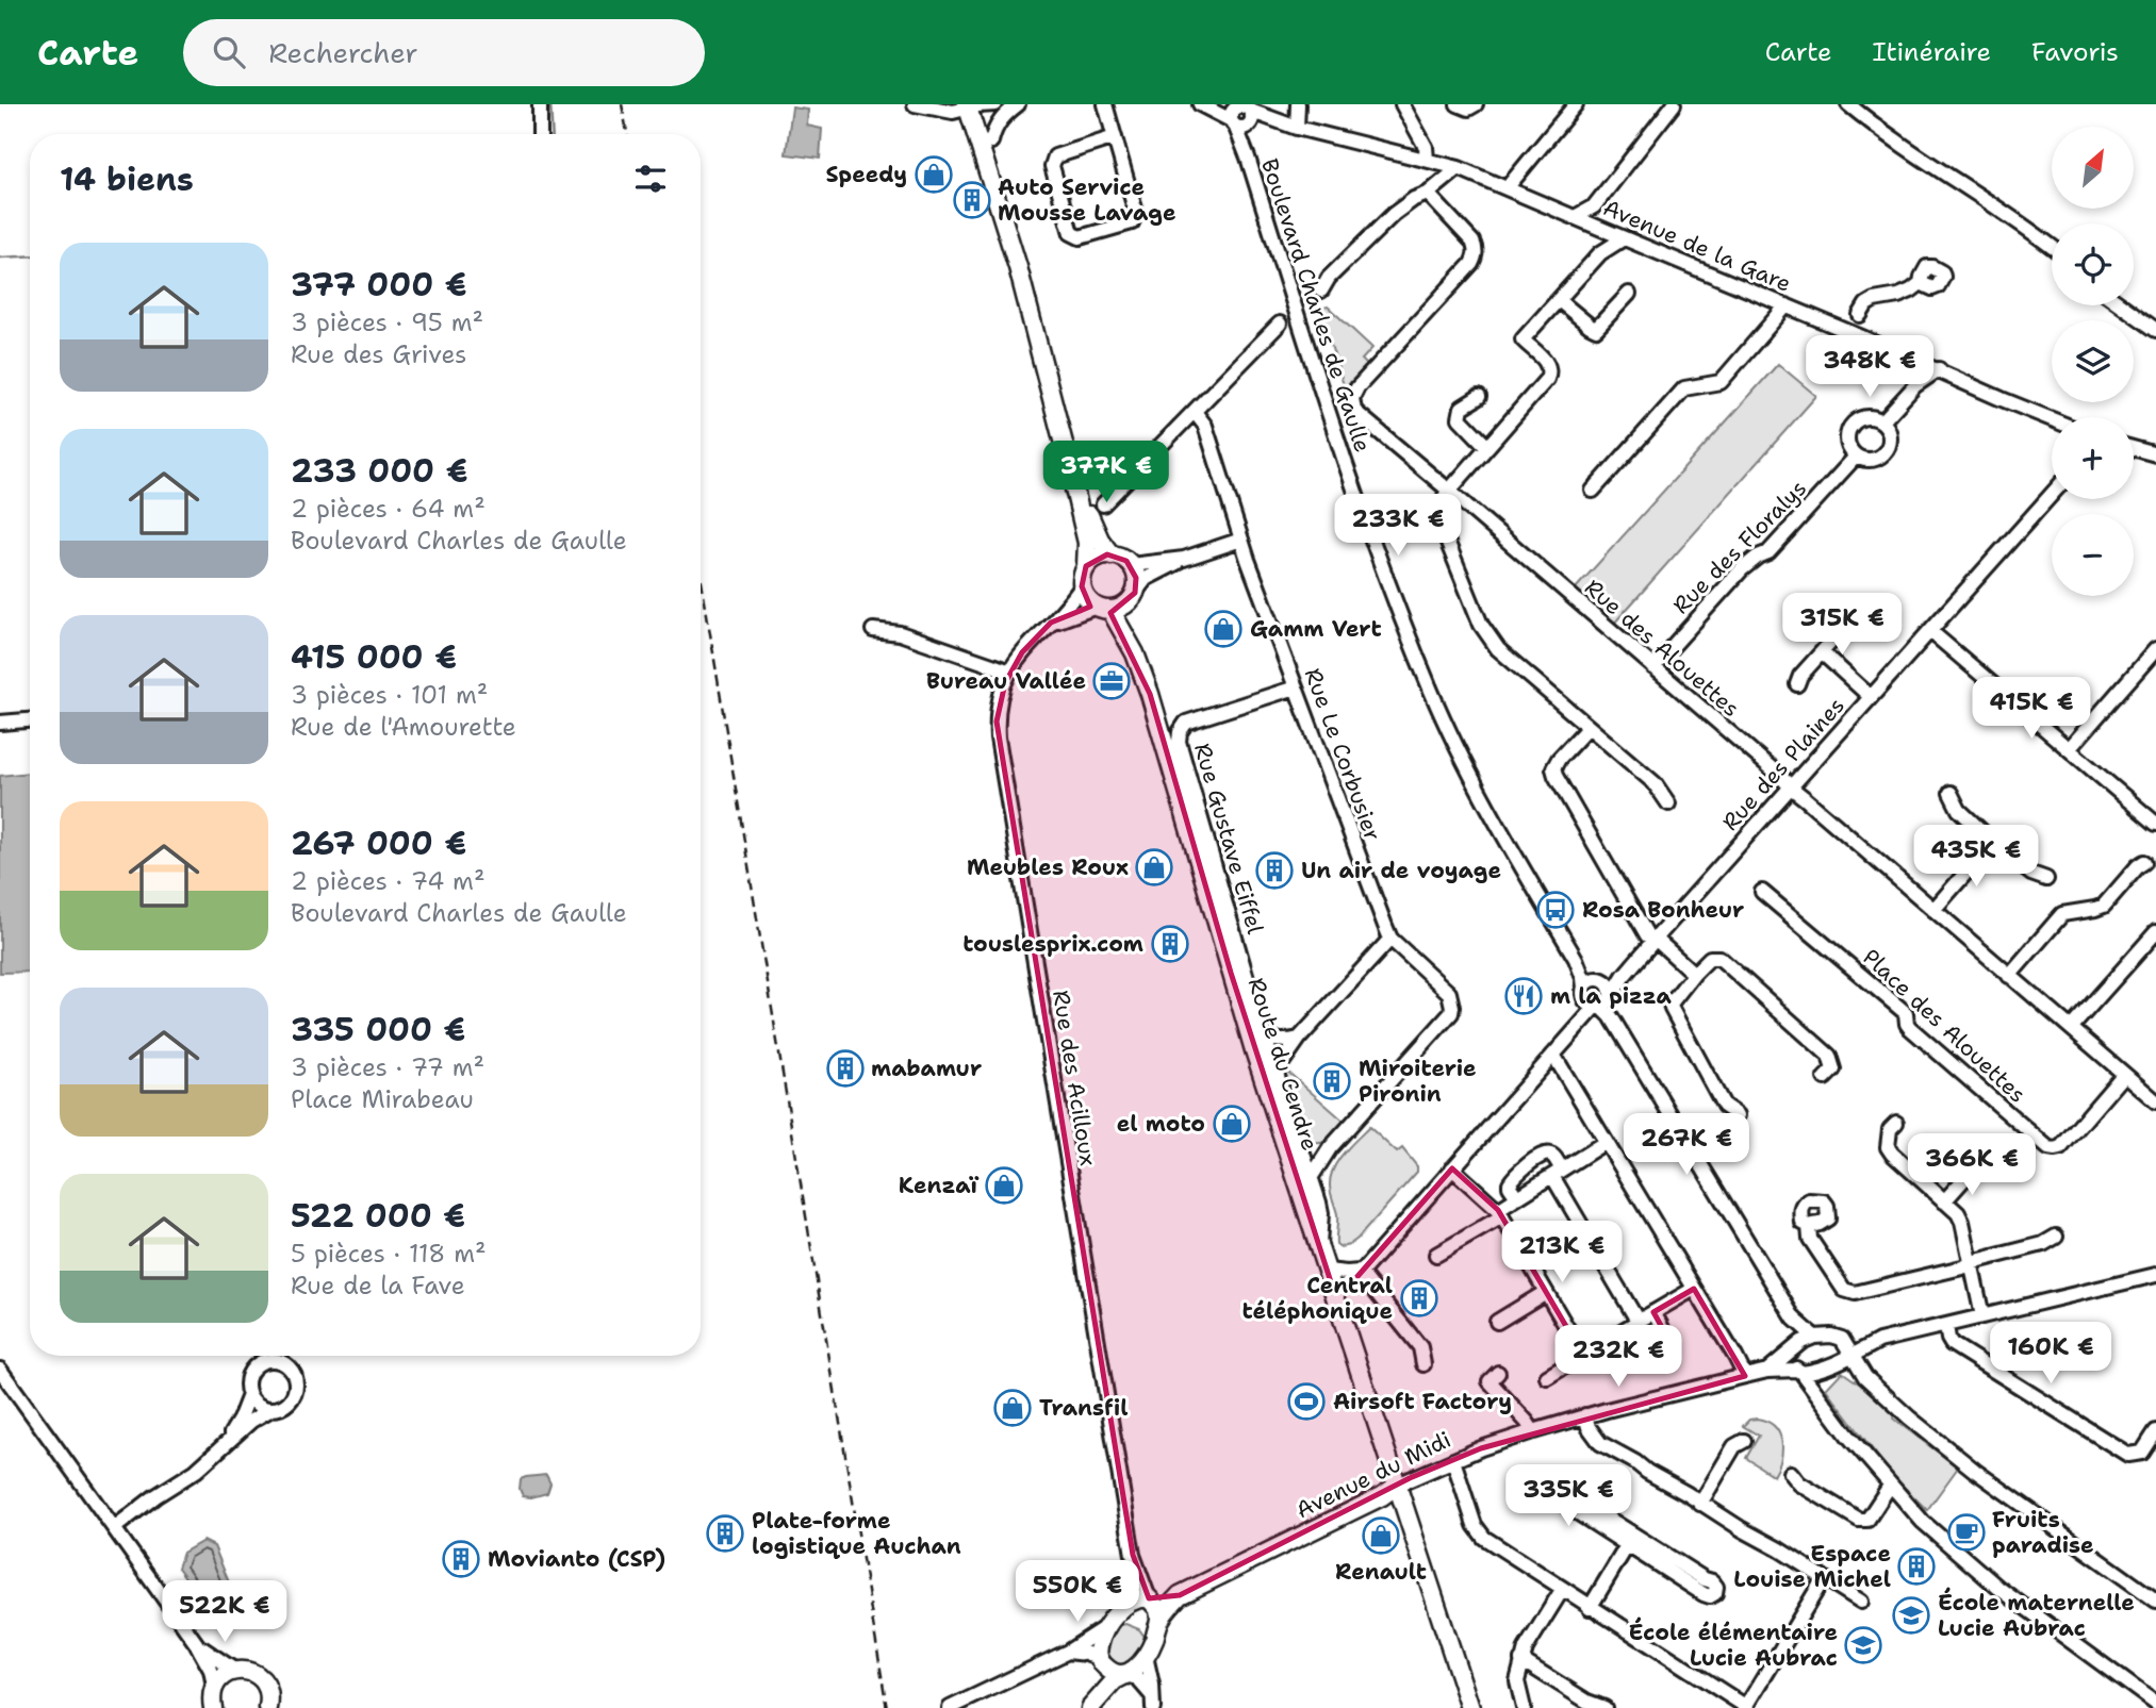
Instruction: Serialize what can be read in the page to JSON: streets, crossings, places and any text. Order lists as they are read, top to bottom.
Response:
{
  "streets": {
    "main road": ["Route du Cendre", "Avenue du Midi"],
    "street": [
      "Avenue de la Gare",
      "Boulevard Charles de Gaulle",
      "Rue des Floralys",
      "Rue des Alouettes",
      "Rue Le Corbusier",
      "Rue des Plaines",
      "Rue Gustave Eiffel",
      "Place des Alouettes",
      "Rue des Acilloux"
    ]
  },
  "crossings": [
    ["Avenue de la Gare", "Boulevard Charles de Gaulle"],
    ["Boulevard Charles de Gaulle", "Rue des Plaines"],
    ["Rue des Floralys", "Rue des Alouettes"],
    ["Rue des Alouettes", "Rue des Plaines"],
    ["Rue des Alouettes", "Place des Alouettes"],
    ["Rue Le Corbusier", "Rue Gustave Eiffel"],
    ["Rue des Plaines", "Route du Cendre"],
    ["Rue Gustave Eiffel", "Route du Cendre"],
    ["Route du Cendre", "Rue des Acilloux"],
    ["Route du Cendre", "Avenue du Midi"],
    ["Rue des Acilloux", "Avenue du Midi"]
  ],
  "places": {
    "shop": [
      "Speedy",
      "Gamm Vert",
      "Meubles Roux",
      "el moto",
      "Kenzaï",
      "Transfil",
      "Renault"
    ],
    "building": [
      "Auto Service Mousse Lavage",
      "Un air de voyage",
      "touslesprix.com",
      "mabamur",
      "Miroiterie Pironin",
      "Central téléphonique",
      "Plate-forme logistique Auchan",
      "Movianto (CSP)",
      "Espace Louise Michel"
    ],
    "office": ["Bureau Vallée"],
    "bus stop": ["Rosa Bonheur"],
    "restaurant": ["m la pizza"],
    "sports": ["Airsoft Factory"],
    "cafe": ["Fruits paradise"],
    "school or university": ["École maternelle Lucie Aubrac", "École élémentaire Lucie Aubrac"]
  },
  "north": "top right",
  "page": {
    "header": "Carte",
    "search": "Rechercher",
    "nav": ["Carte", "Itinéraire", "Favoris"],
    "map_buttons": ["+", "−"],
    "heading": "14 biens",
    "list": [
      {
        "name": "377 000 €",
        "note": "3 pièces · 95 m² · Rue des Grives"
      },
      {
        "name": "233 000 €",
        "note": "2 pièces · 64 m² · Boulevard Charles de Gaulle"
      },
      {
        "name": "415 000 €",
        "note": "3 pièces · 101 m² · Rue de l'Amourette"
      },
      {
        "name": "267 000 €",
        "note": "2 pièces · 74 m² · Boulevard Charles de Gaulle"
      },
      {
        "name": "335 000 €",
        "note": "3 pièces · 77 m² · Place Mirabeau"
      },
      {
        "name": "522 000 €",
        "note": "5 pièces · 118 m² · Rue de la Fave"
      }
    ],
    "price": [
      "348K €",
      "377K €",
      "233K €",
      "315K €",
      "415K €",
      "435K €",
      "267K €",
      "366K €",
      "213K €",
      "160K €",
      "232K €",
      "335K €",
      "550K €",
      "522K €"
    ]
  }
}
